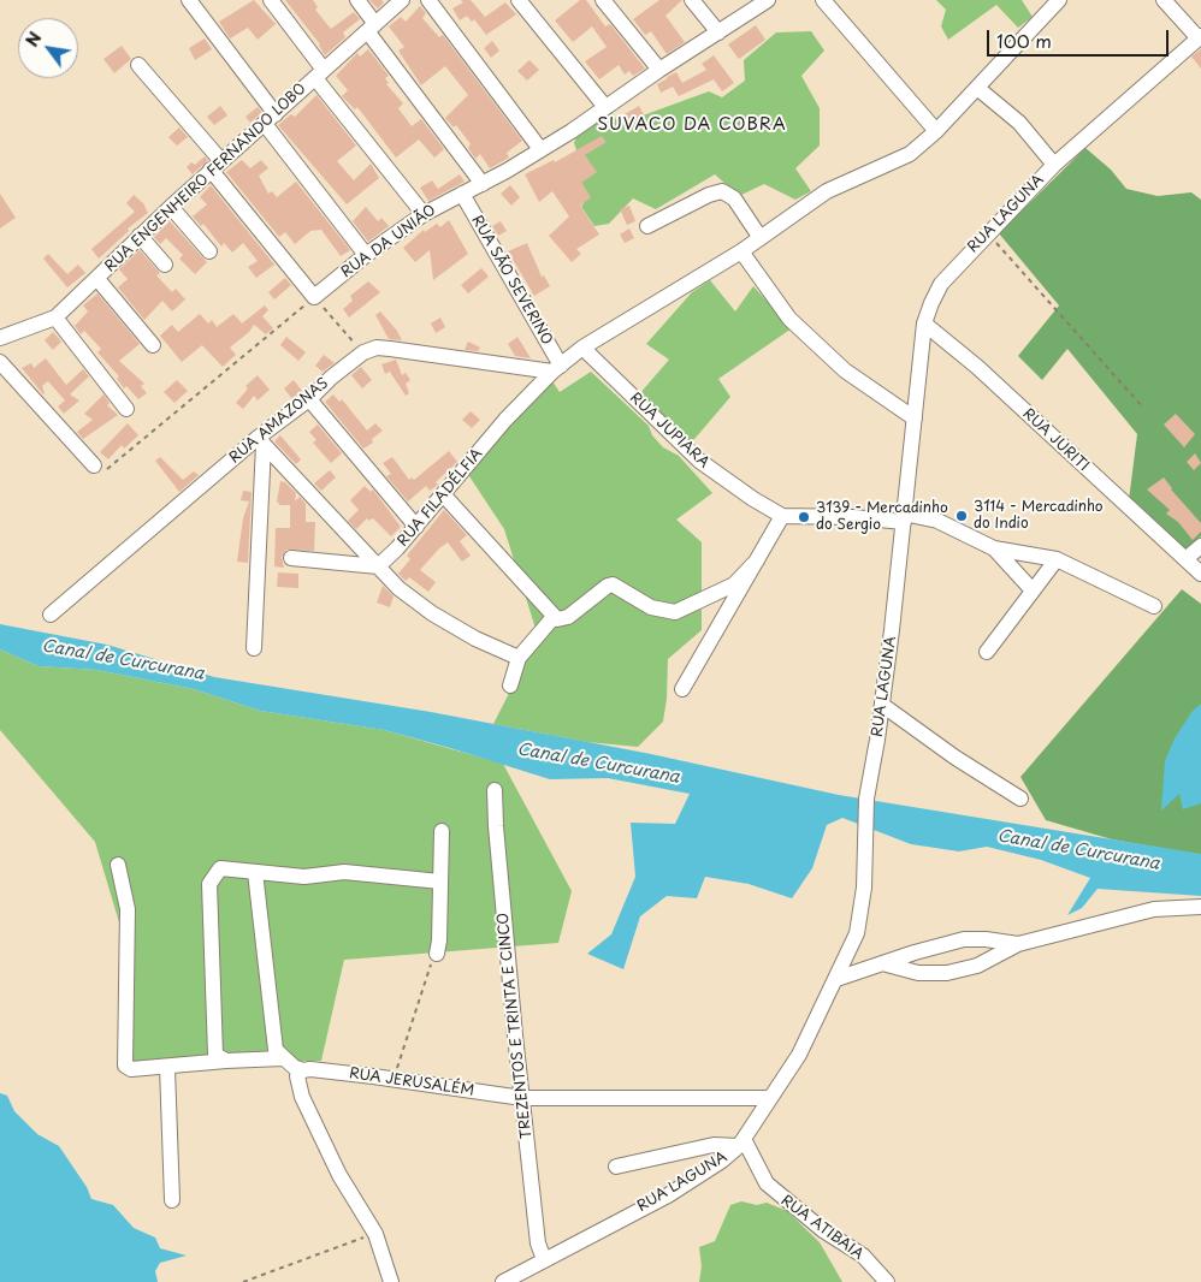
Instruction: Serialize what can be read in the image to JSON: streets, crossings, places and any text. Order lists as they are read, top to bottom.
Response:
{
  "streets": {
    "street": [
      "RUA ENGENHEIRO FERNANDO LOBO",
      "RUA LAGUNA",
      "RUA DA UNIÃO",
      "RUA SÃO SEVERINO",
      "RUA AMAZONAS",
      "RUA JUPIARA",
      "RUA JURITI",
      "RUA FILADÉLFIA",
      "TREZENTOS E TRINTA E CINCO",
      "RUA JERUSALÉM",
      "RUA ATIBAIA"
    ]
  },
  "crossings": [
    ["RUA LAGUNA", "RUA JUPIARA"],
    ["RUA LAGUNA", "RUA JURITI"],
    ["RUA LAGUNA", "TREZENTOS E TRINTA E CINCO"],
    ["RUA LAGUNA", "RUA JERUSALÉM"],
    ["RUA LAGUNA", "RUA ATIBAIA"],
    ["RUA DA UNIÃO", "RUA SÃO SEVERINO"],
    ["RUA SÃO SEVERINO", "RUA FILADÉLFIA"],
    ["RUA JUPIARA", "RUA FILADÉLFIA"],
    ["TREZENTOS E TRINTA E CINCO", "RUA JERUSALÉM"]
  ],
  "districts": ["SUVACO DA COBRA"],
  "water": ["Canal de Curcurana"],
  "places": ["3114 - Mercadinho do Indio", "3139 - Mercadinho do Sergio"],
  "scale_bar": "100 m",
  "north": "top left"
}
